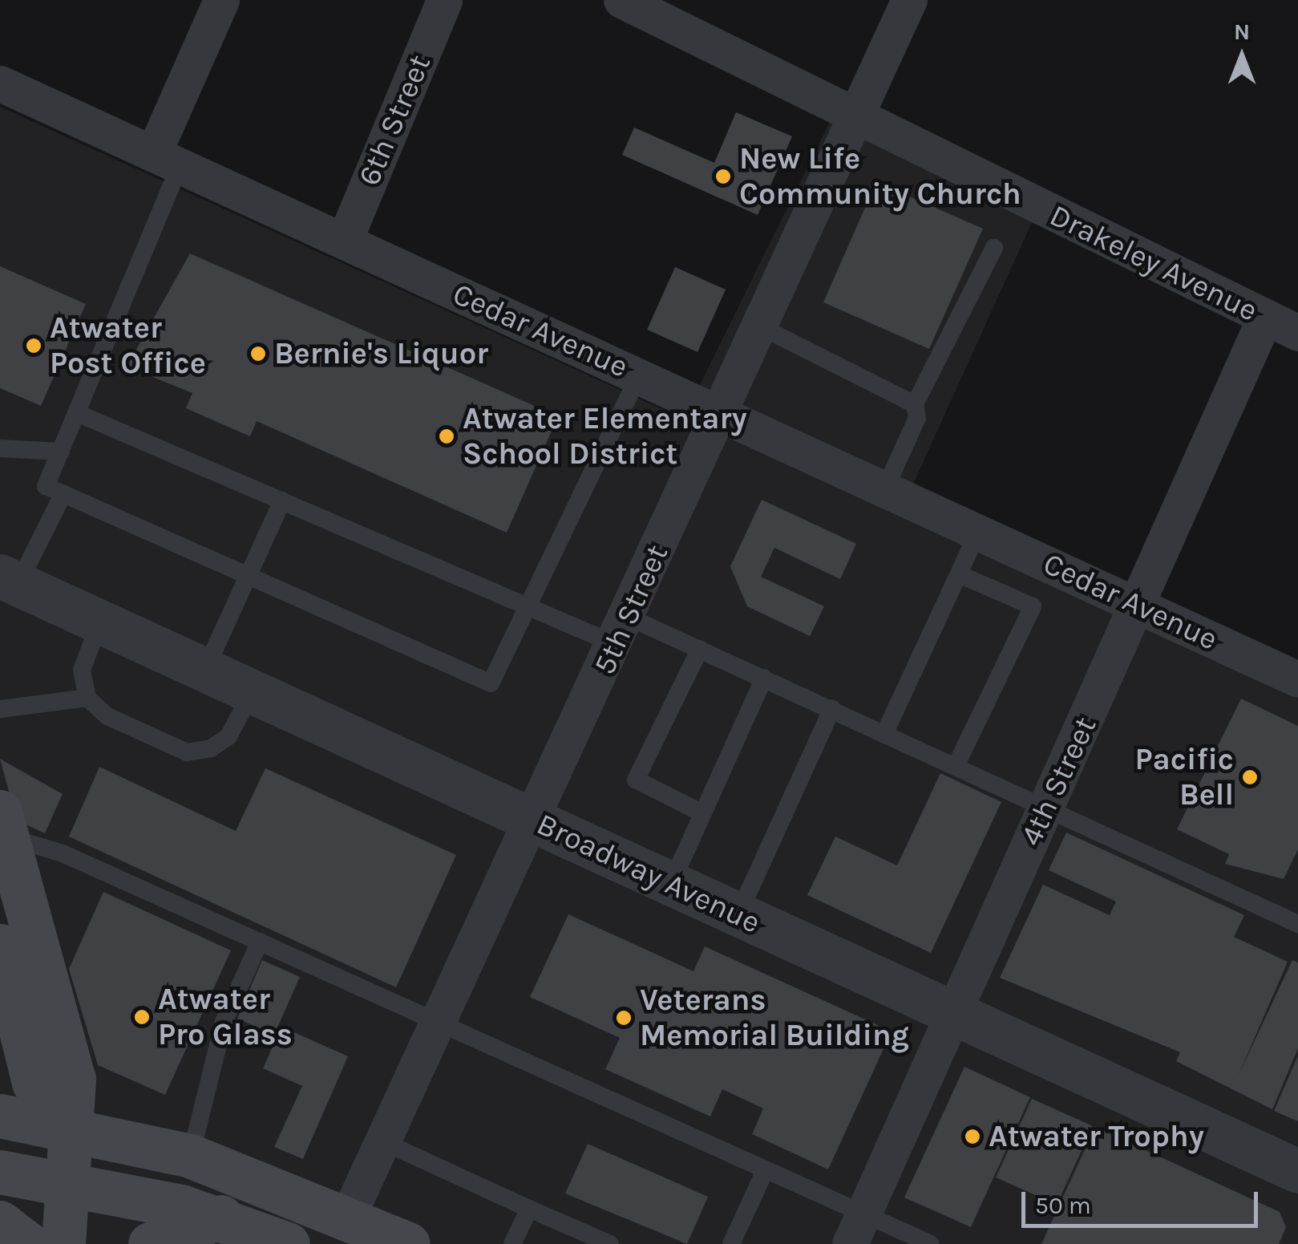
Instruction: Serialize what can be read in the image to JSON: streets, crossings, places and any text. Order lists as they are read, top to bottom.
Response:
{
  "streets": {
    "street": [
      "6th Street",
      "Drakeley Avenue",
      "Cedar Avenue",
      "5th Street",
      "4th Street",
      "Broadway Avenue"
    ]
  },
  "crossings": [
    ["6th Street", "Cedar Avenue"],
    ["Drakeley Avenue", "5th Street"],
    ["Drakeley Avenue", "4th Street"],
    ["Cedar Avenue", "5th Street"],
    ["Cedar Avenue", "4th Street"],
    ["5th Street", "Broadway Avenue"],
    ["4th Street", "Broadway Avenue"]
  ],
  "places": [
    "New Life Community Church",
    "Atwater Post Office",
    "Bernie's Liquor",
    "Atwater Elementary School District",
    "Pacific Bell",
    "Atwater Pro Glass",
    "Veterans Memorial Building",
    "Atwater Trophy"
  ],
  "scale_bar": "50 m",
  "north": "top"
}
